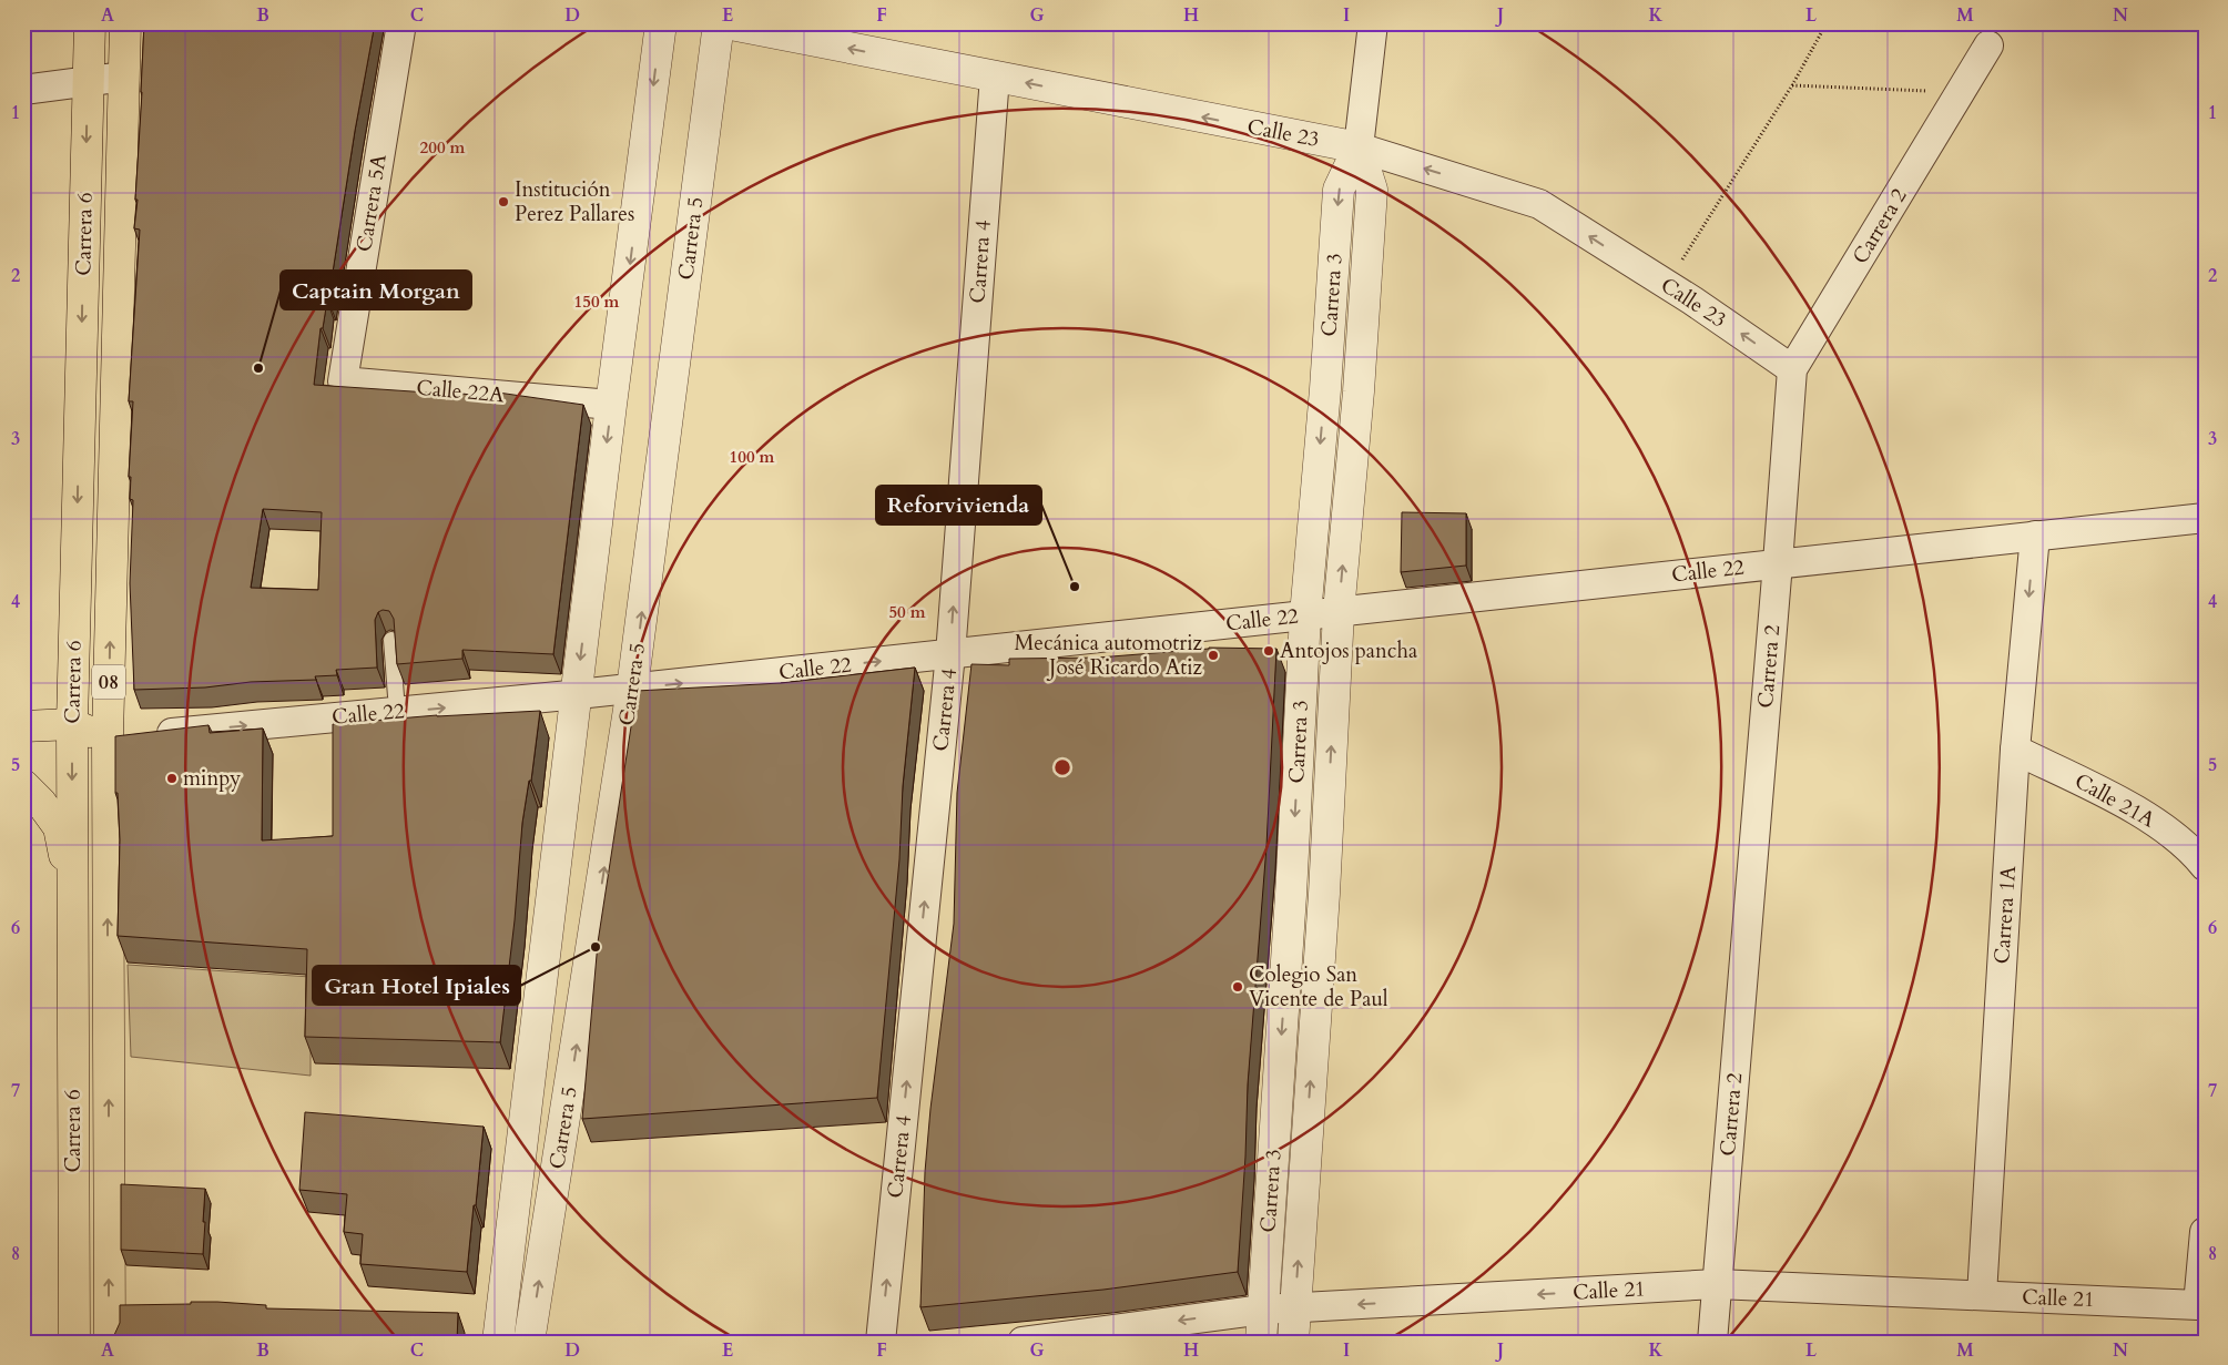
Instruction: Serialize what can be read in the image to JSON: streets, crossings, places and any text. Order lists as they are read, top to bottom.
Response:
{
  "streets": {
    "main road": ["Carrera 6", "Calle 22", "08"],
    "street": [
      "Calle 23",
      "Carrera 5A",
      "Carrera 2",
      "Carrera 5",
      "Carrera 4",
      "Carrera 3",
      "Calle 22A",
      "Calle 21A",
      "Carrera 1A",
      "Calle 21"
    ]
  },
  "crossings": [
    ["Calle 23", "Carrera 2"],
    ["Calle 23", "Carrera 4"],
    ["Calle 23", "Carrera 3"],
    ["Carrera 5A", "Calle 22A"],
    ["Carrera 2", "Calle 22"],
    ["Carrera 2", "Calle 21"],
    ["Carrera 6", "Calle 22"],
    ["Carrera 5", "Calle 22A"],
    ["Carrera 5", "Calle 22"],
    ["Carrera 4", "Calle 22"],
    ["Carrera 3", "Calle 22"],
    ["Carrera 3", "Calle 21"],
    ["Calle 22", "Carrera 1A"],
    ["Calle 21A", "Carrera 1A"],
    ["Carrera 1A", "Calle 21"]
  ],
  "one_way": [
    "Calle 23",
    "Carrera 4",
    "Calle 22",
    "Calle 21"
  ],
  "places": [
    "Institución Perez Pallares",
    "Captain Morgan",
    "Reforvivienda",
    "Antojos pancha",
    "Mecánica automotriz José Ricardo Atiz",
    "minpy",
    "Gran Hotel Ipiales",
    "Colegio San Vicente de Paul"
  ],
  "grid": {
    "columns": [
      "A",
      "B",
      "C",
      "D",
      "E",
      "F",
      "G",
      "H",
      "I",
      "J",
      "K",
      "L",
      "M",
      "N"
    ],
    "rows": [
      "1",
      "2",
      "3",
      "4",
      "5",
      "6",
      "7",
      "8"
    ]
  },
  "rings": [
    "200 m",
    "150 m",
    "100 m",
    "50 m"
  ]
}
